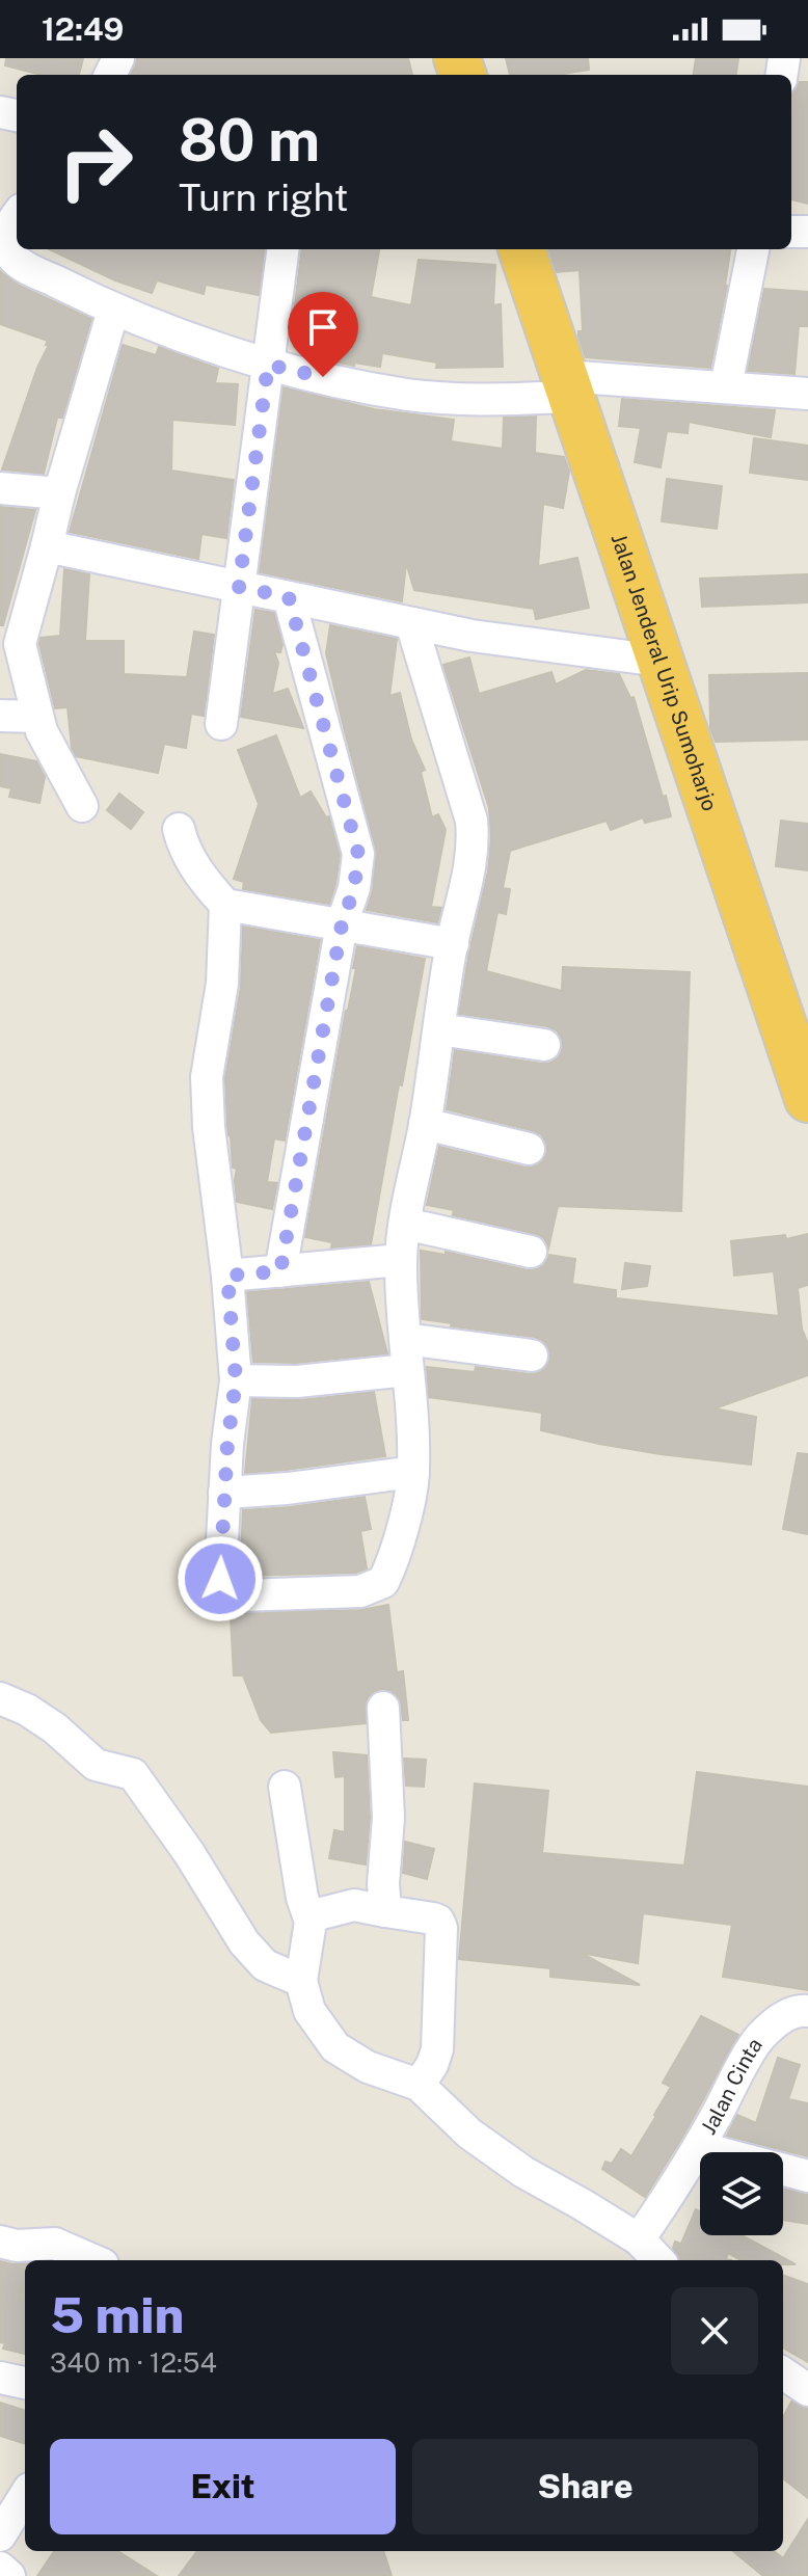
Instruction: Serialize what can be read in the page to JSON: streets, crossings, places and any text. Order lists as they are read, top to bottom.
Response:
{
  "streets": {
    "highway": ["Jalan Jenderal Urip Sumoharjo"],
    "street": ["Jalan Cinta"]
  },
  "page": {
    "status": "12:49",
    "turn": ["80 m", "Turn right"],
    "heading": ["5 min", "340 m · 12:54"],
    "buttons": ["Exit", "Share"]
  }
}
